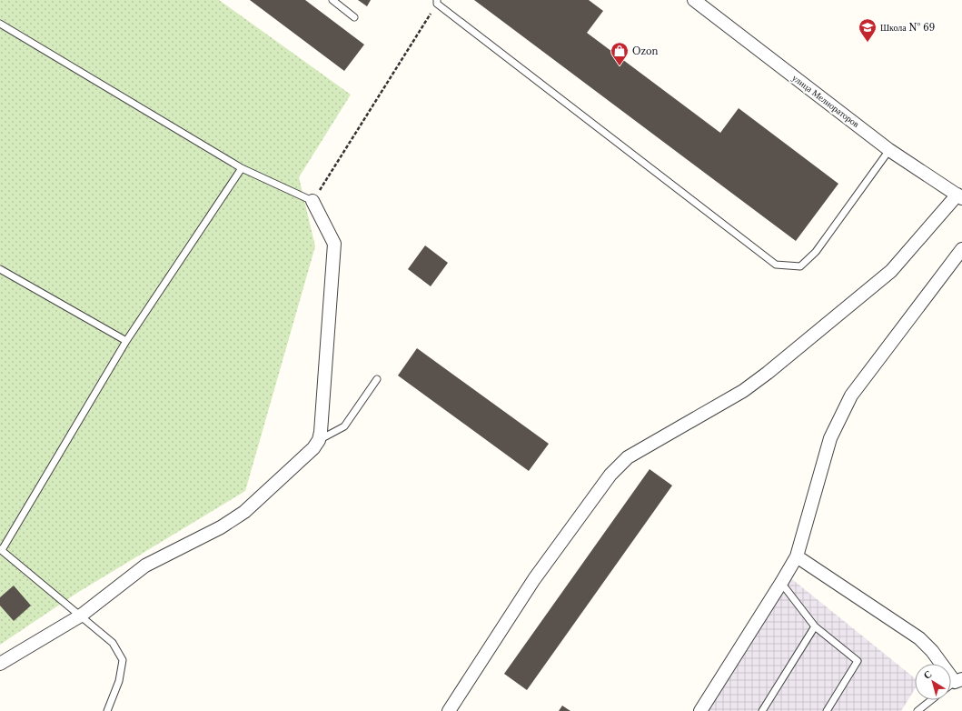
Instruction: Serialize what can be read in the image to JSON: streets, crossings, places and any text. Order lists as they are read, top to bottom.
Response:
{
  "streets": {
    "street": ["улица Мелиораторов"]
  },
  "places": {
    "school or university": ["Школа № 69"],
    "shop": ["Ozon"]
  },
  "north": "top left"
}
